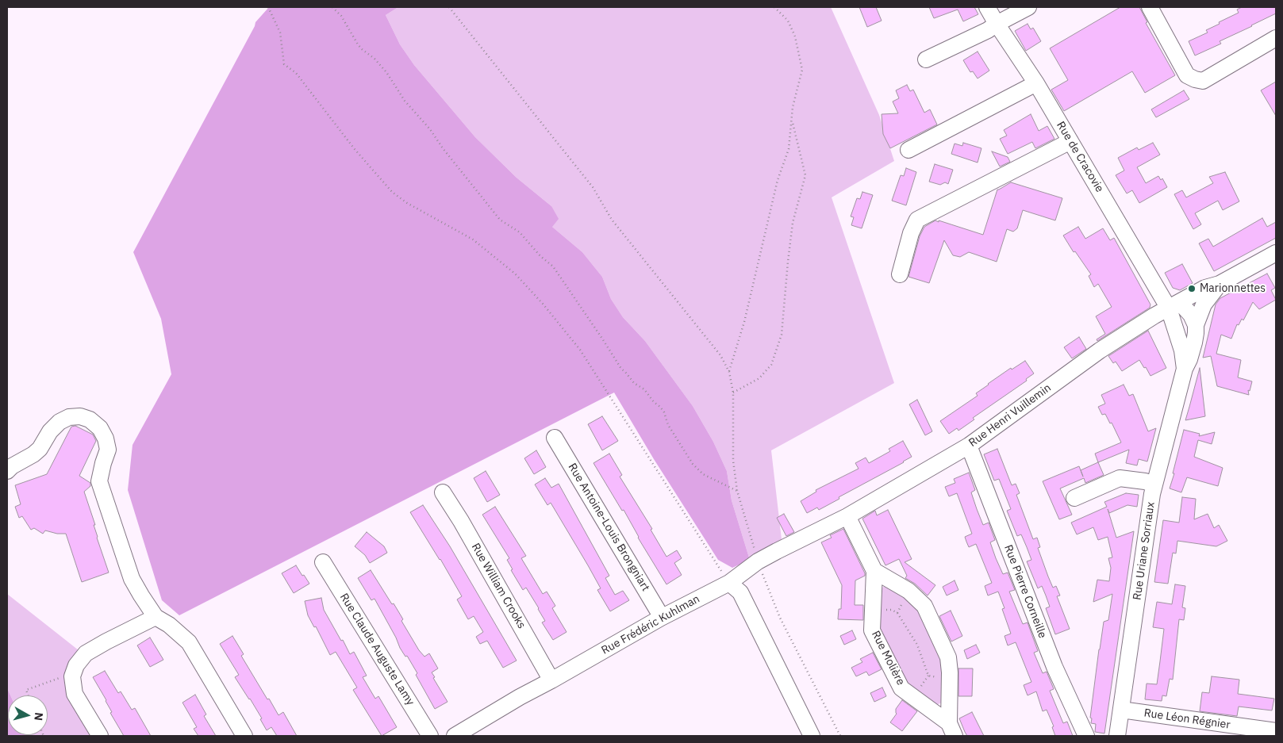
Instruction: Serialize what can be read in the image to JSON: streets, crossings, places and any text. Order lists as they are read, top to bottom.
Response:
{
  "streets": {
    "street": [
      "Rue de Cracovie",
      "Rue Henri Vuillemin",
      "Rue Antoine-Louis Brongniart",
      "Rue Uriane Sorriaux",
      "Rue William Crooks",
      "Rue Pierre Corneille",
      "Rue Frédéric Kuhlman",
      "Rue Claude Auguste Lamy",
      "Rue Molière",
      "Rue Léon Régnier"
    ]
  },
  "crossings": [
    ["Rue de Cracovie", "Rue Henri Vuillemin"],
    ["Rue de Cracovie", "Rue Uriane Sorriaux"],
    ["Rue Henri Vuillemin", "Rue Uriane Sorriaux"],
    ["Rue Henri Vuillemin", "Rue Pierre Corneille"],
    ["Rue Henri Vuillemin", "Rue Frédéric Kuhlman"],
    ["Rue Henri Vuillemin", "Rue Molière"],
    ["Rue Antoine-Louis Brongniart", "Rue Frédéric Kuhlman"],
    ["Rue Uriane Sorriaux", "Rue Léon Régnier"],
    ["Rue William Crooks", "Rue Frédéric Kuhlman"],
    ["Rue Frédéric Kuhlman", "Rue Molière"]
  ],
  "places": ["Marionnettes"],
  "north": "right"
}
